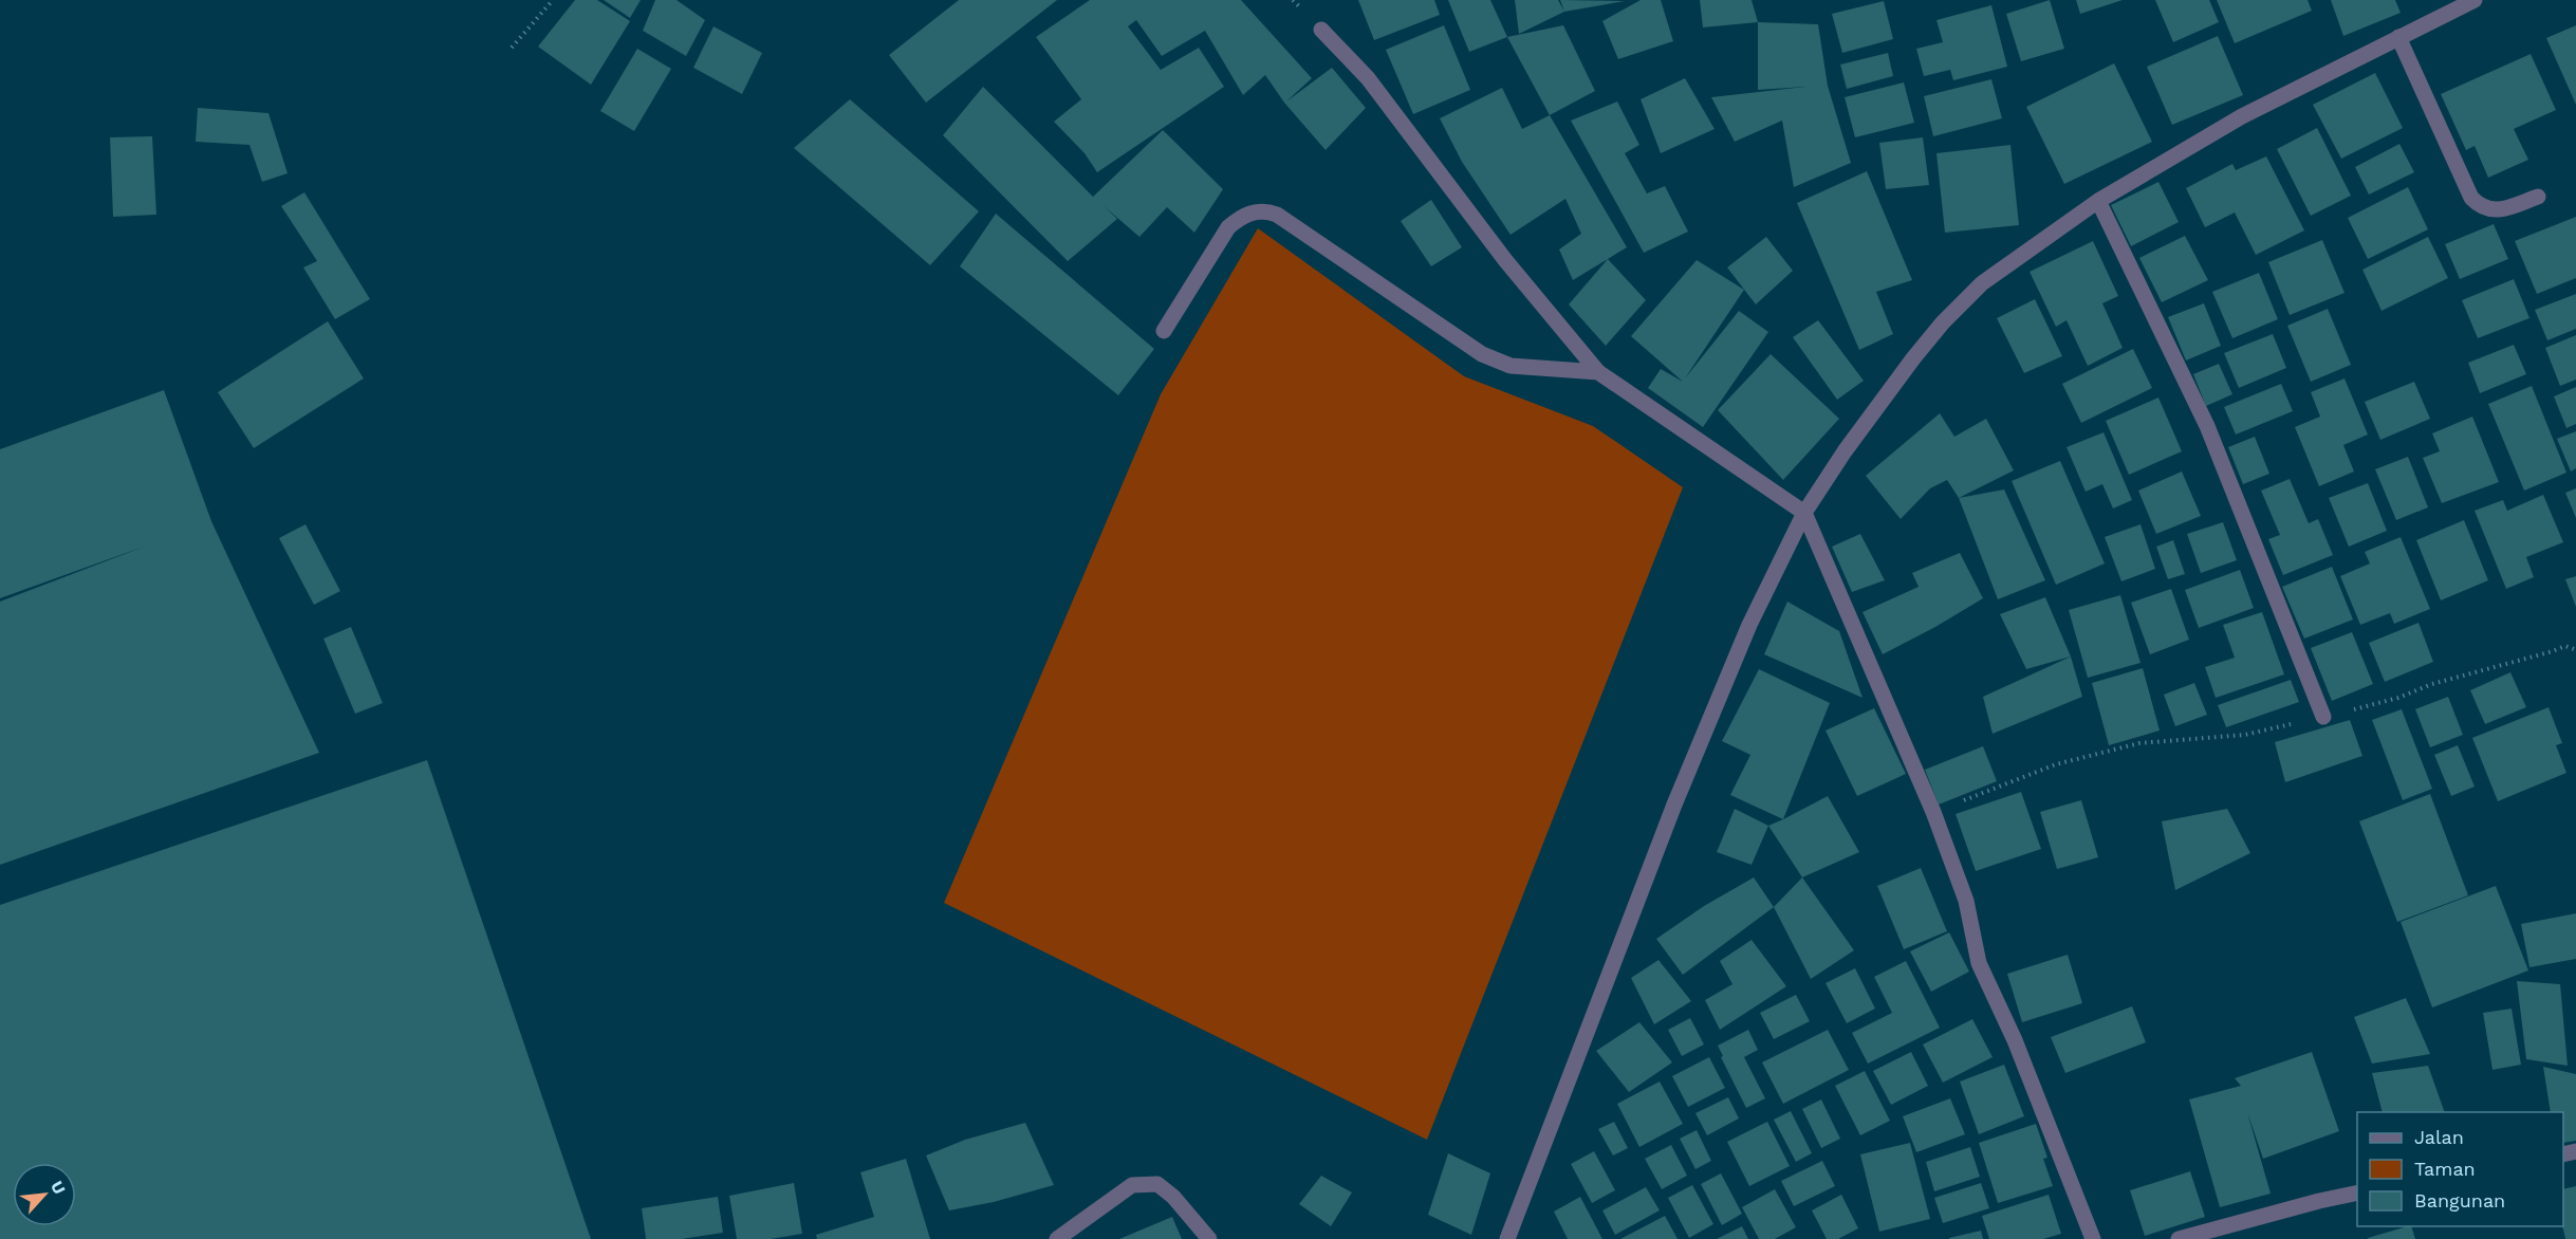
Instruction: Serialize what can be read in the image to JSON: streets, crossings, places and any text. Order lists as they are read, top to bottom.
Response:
{
  "legend": ["Jalan", "Taman", "Bangunan"],
  "north": "top right"
}
